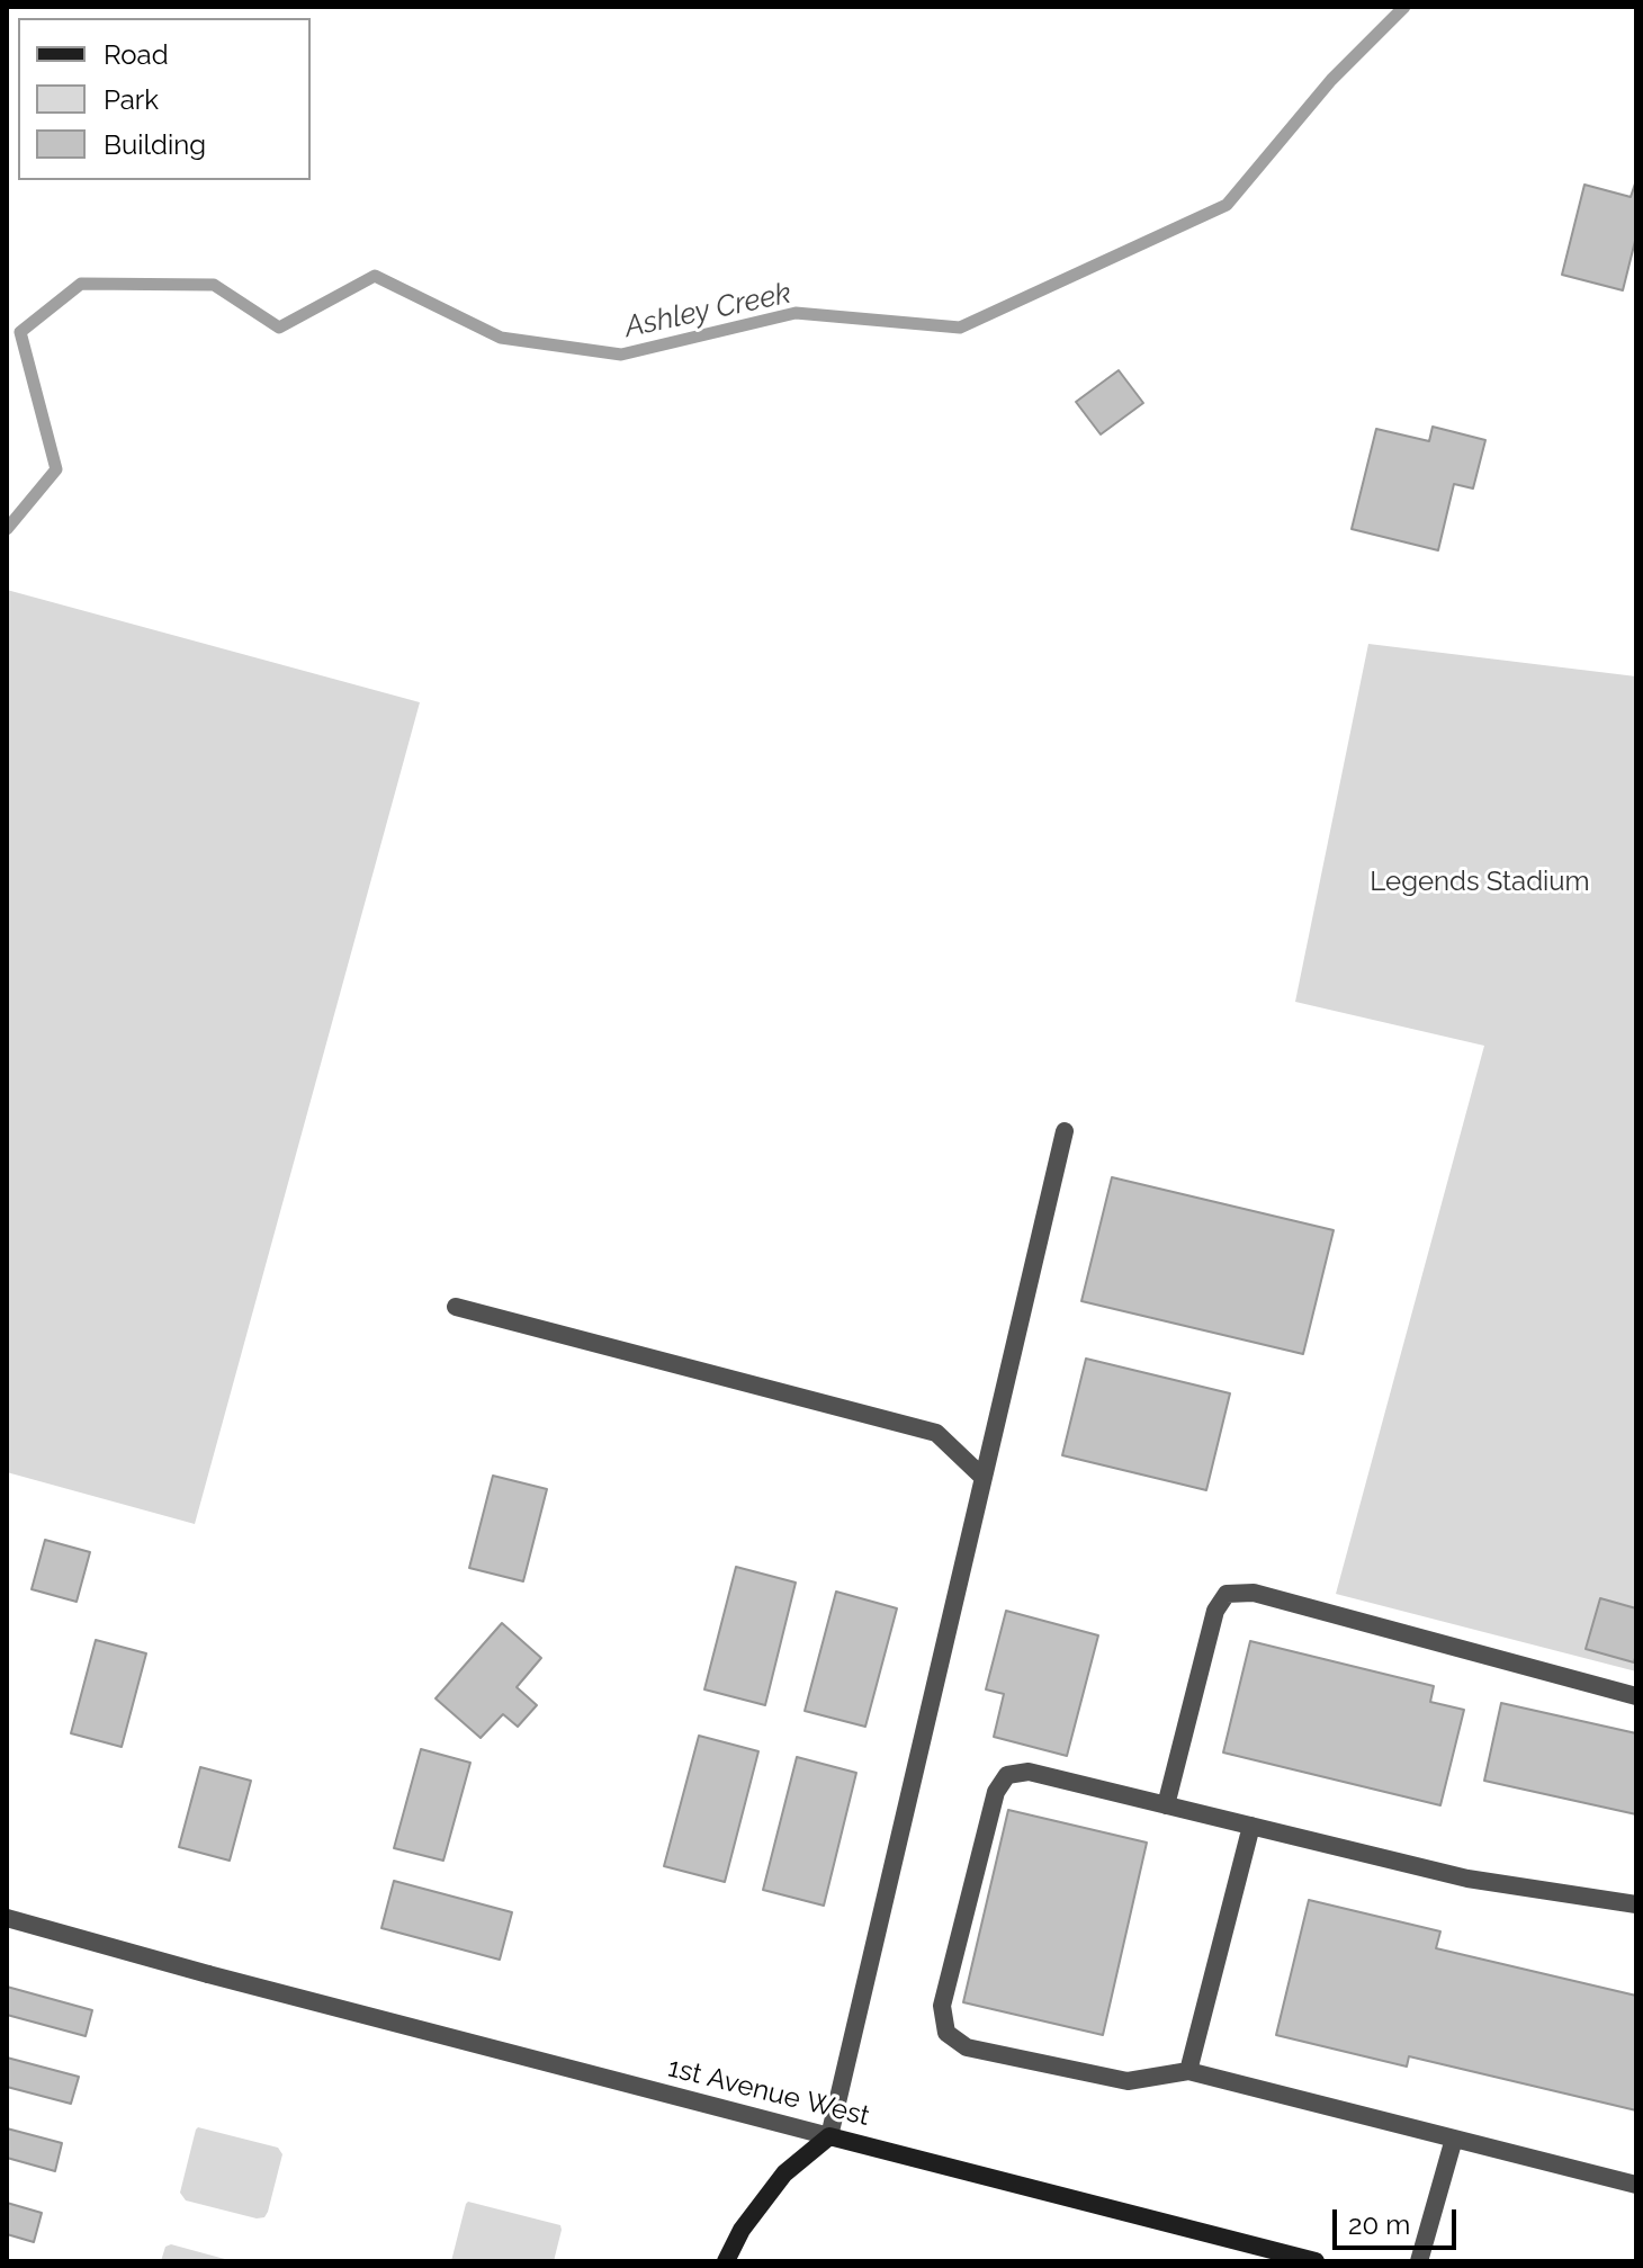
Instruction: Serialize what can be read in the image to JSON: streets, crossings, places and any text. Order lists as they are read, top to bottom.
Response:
{
  "streets": {
    "street": ["1st Avenue West"]
  },
  "water": ["Ashley Creek"],
  "parks": ["Legends Stadium"],
  "legend": ["Road", "Park", "Building"],
  "scale_bar": "20 m"
}
